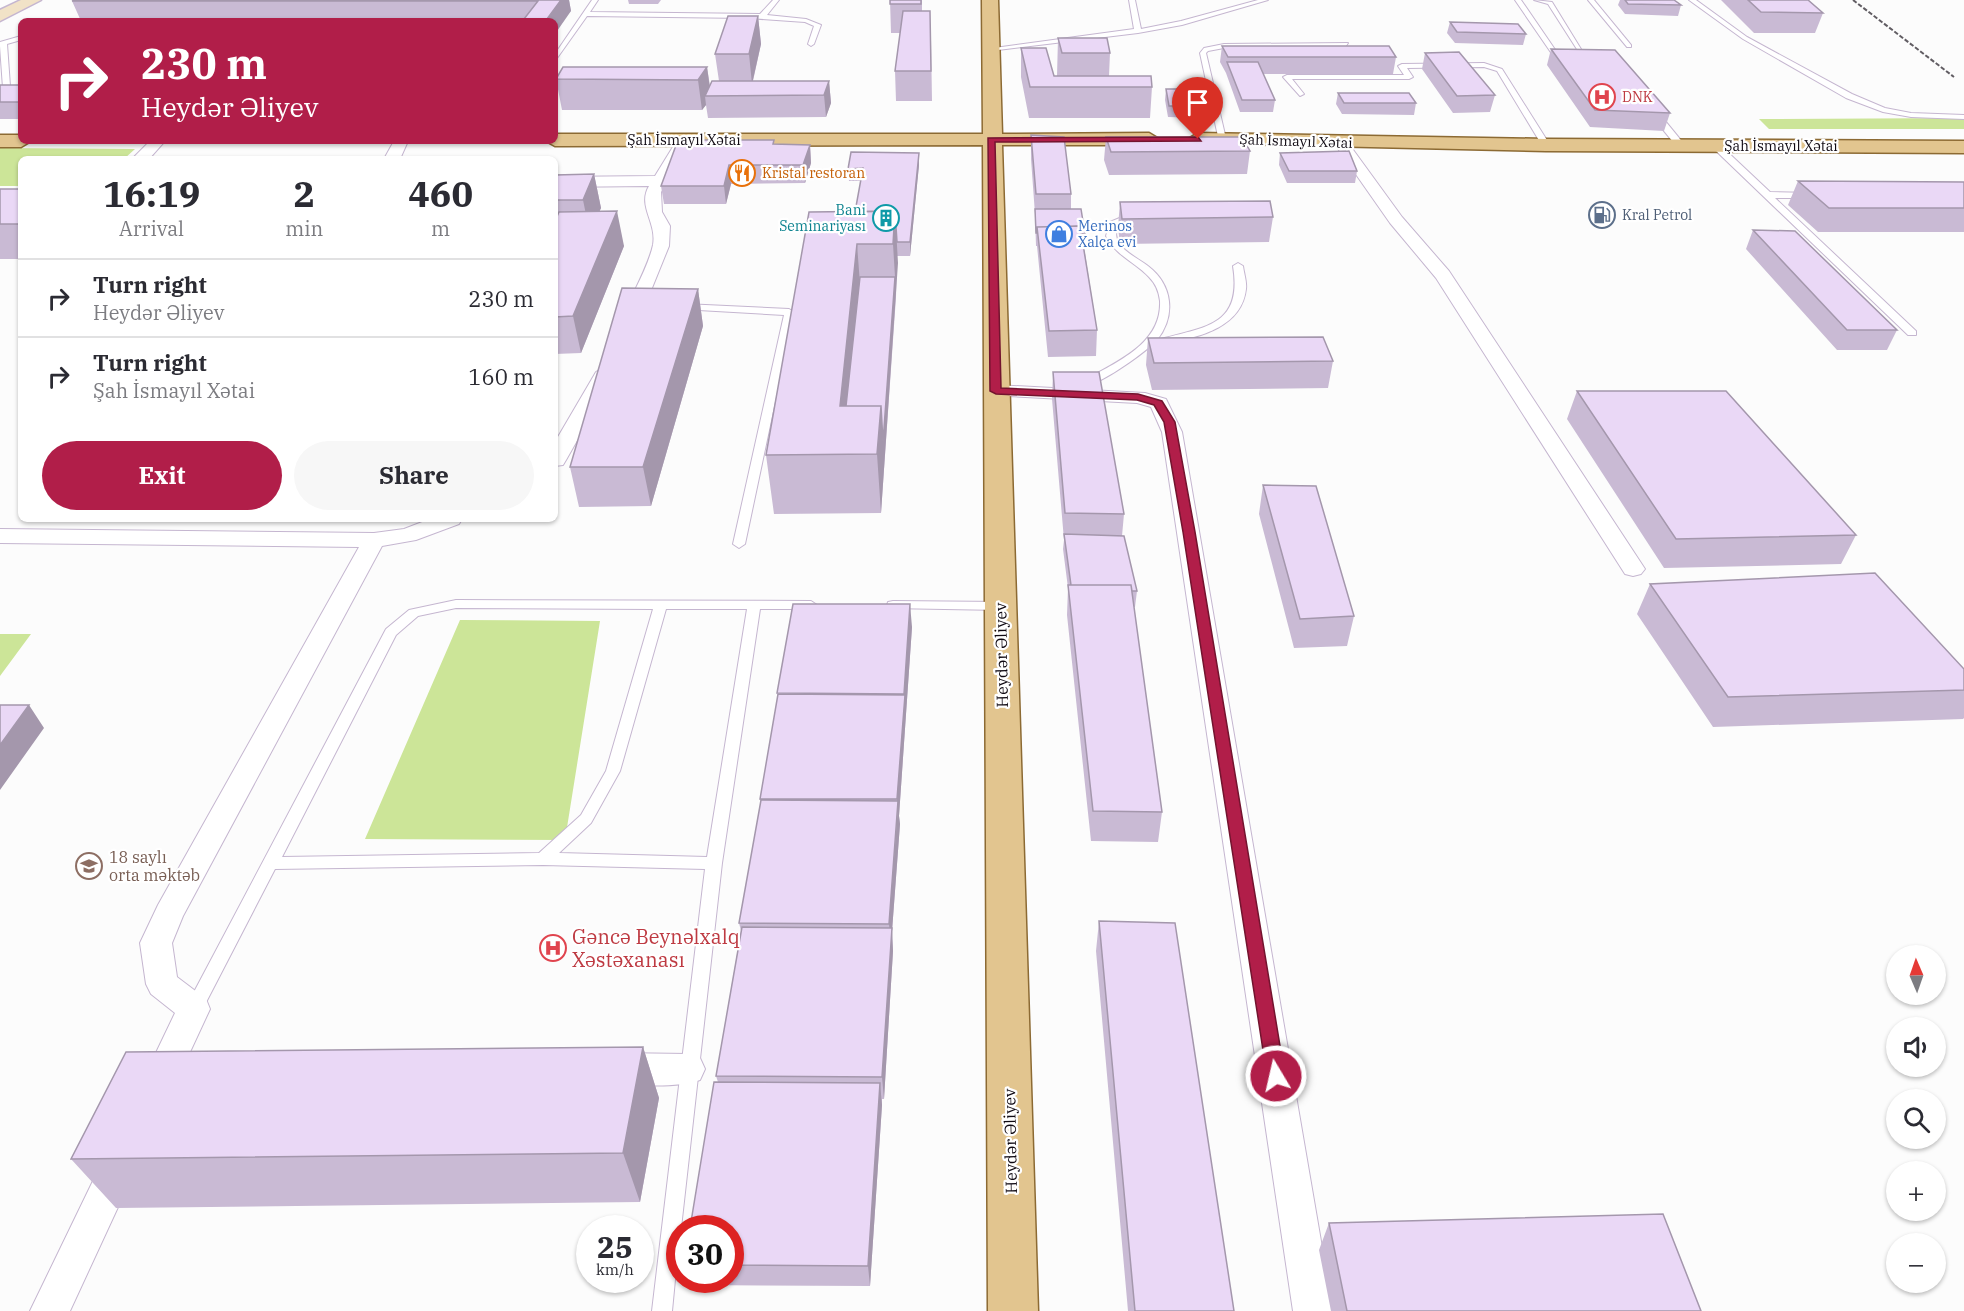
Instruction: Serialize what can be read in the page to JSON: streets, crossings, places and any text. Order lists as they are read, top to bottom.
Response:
{
  "streets": {
    "main road": ["Şah İsmayıl Xətai", "Heydər Əliyev"]
  },
  "crossings": [
    ["Şah İsmayıl Xətai", "Heydər Əliyev"]
  ],
  "places": {
    "hospital": ["DNK", "Gəncə Beynəlxalq Xəstəxanası"],
    "restaurant": ["Kristal restoran"],
    "fuel station": ["Kral Petrol"],
    "building": ["Bani Seminariyası"],
    "shop": ["Merinos Xalça evi"],
    "school or university": ["18 saylı orta məktəb"]
  },
  "north": "top",
  "page": {
    "turn": ["230 m", "Heydər Əliyev"],
    "eta": [
      "16:19",
      "Arrival",
      "2",
      "min",
      "460",
      "m"
    ],
    "list": [
      {
        "name": "Turn right",
        "note": "Heydər Əliyev",
        "value": "230 m"
      },
      {
        "name": "Turn right",
        "note": "Şah İsmayıl Xətai",
        "value": "160 m"
      }
    ],
    "buttons": ["Exit", "Share"],
    "map_buttons": ["+", "−"],
    "speed": "25 km/h",
    "limit": "30"
  }
}
